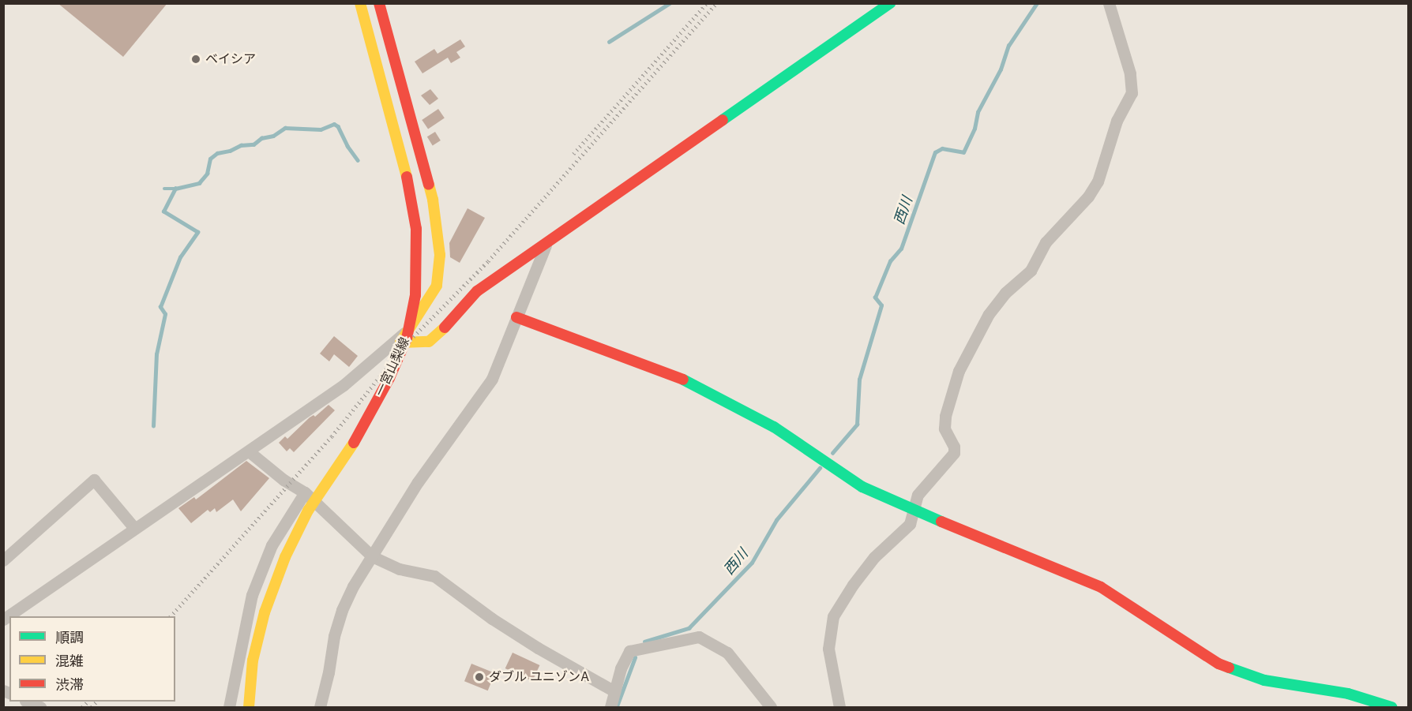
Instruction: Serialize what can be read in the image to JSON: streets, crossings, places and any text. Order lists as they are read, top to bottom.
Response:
{
  "streets": {
    "street": ["一宮山梨線"]
  },
  "water": ["西川"],
  "places": ["ベイシア", "ダブル ユニゾンA"],
  "legend": ["順調", "混雑", "渋滞"]
}
